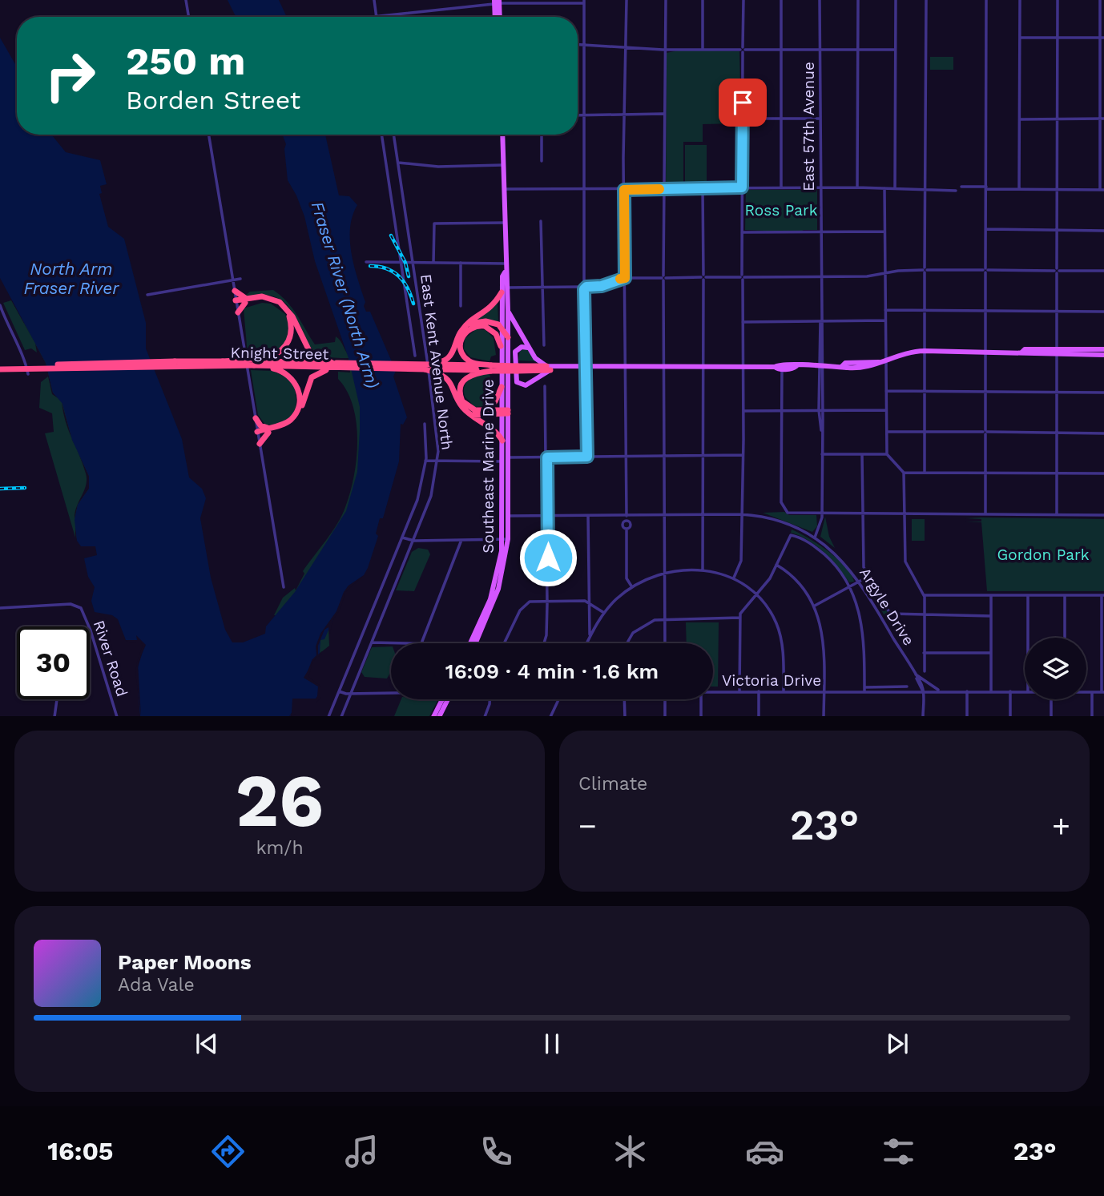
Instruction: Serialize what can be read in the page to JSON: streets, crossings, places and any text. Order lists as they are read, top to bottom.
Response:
{
  "streets": {
    "highway": ["Knight Street"],
    "main road": ["Southeast Marine Drive"],
    "street": [
      "East 57th Avenue",
      "East Kent Avenue North",
      "Argyle Drive",
      "River Road",
      "Victoria Drive"
    ]
  },
  "crossings": [
    ["East 57th Avenue", "Knight Street"],
    ["East 57th Avenue", "Argyle Drive"],
    ["East Kent Avenue North", "Victoria Drive"],
    ["Southeast Marine Drive", "Argyle Drive"]
  ],
  "water": ["North Arm Fraser River", "Fraser River (North Arm)"],
  "parks": ["Ross Park", "Gordon Park"],
  "page": {
    "turn": ["250 m", "Borden Street"],
    "limit": "30",
    "trip": "16:09 · 4 min · 1.6 km",
    "tile": [
      ["26", "km/h"],
      "Climate"
    ],
    "heat": ["−", "23°", "+"],
    "song": ["Paper Moons", "Ada Vale"],
    "tabs": ["16:05", "23°"]
  }
}
